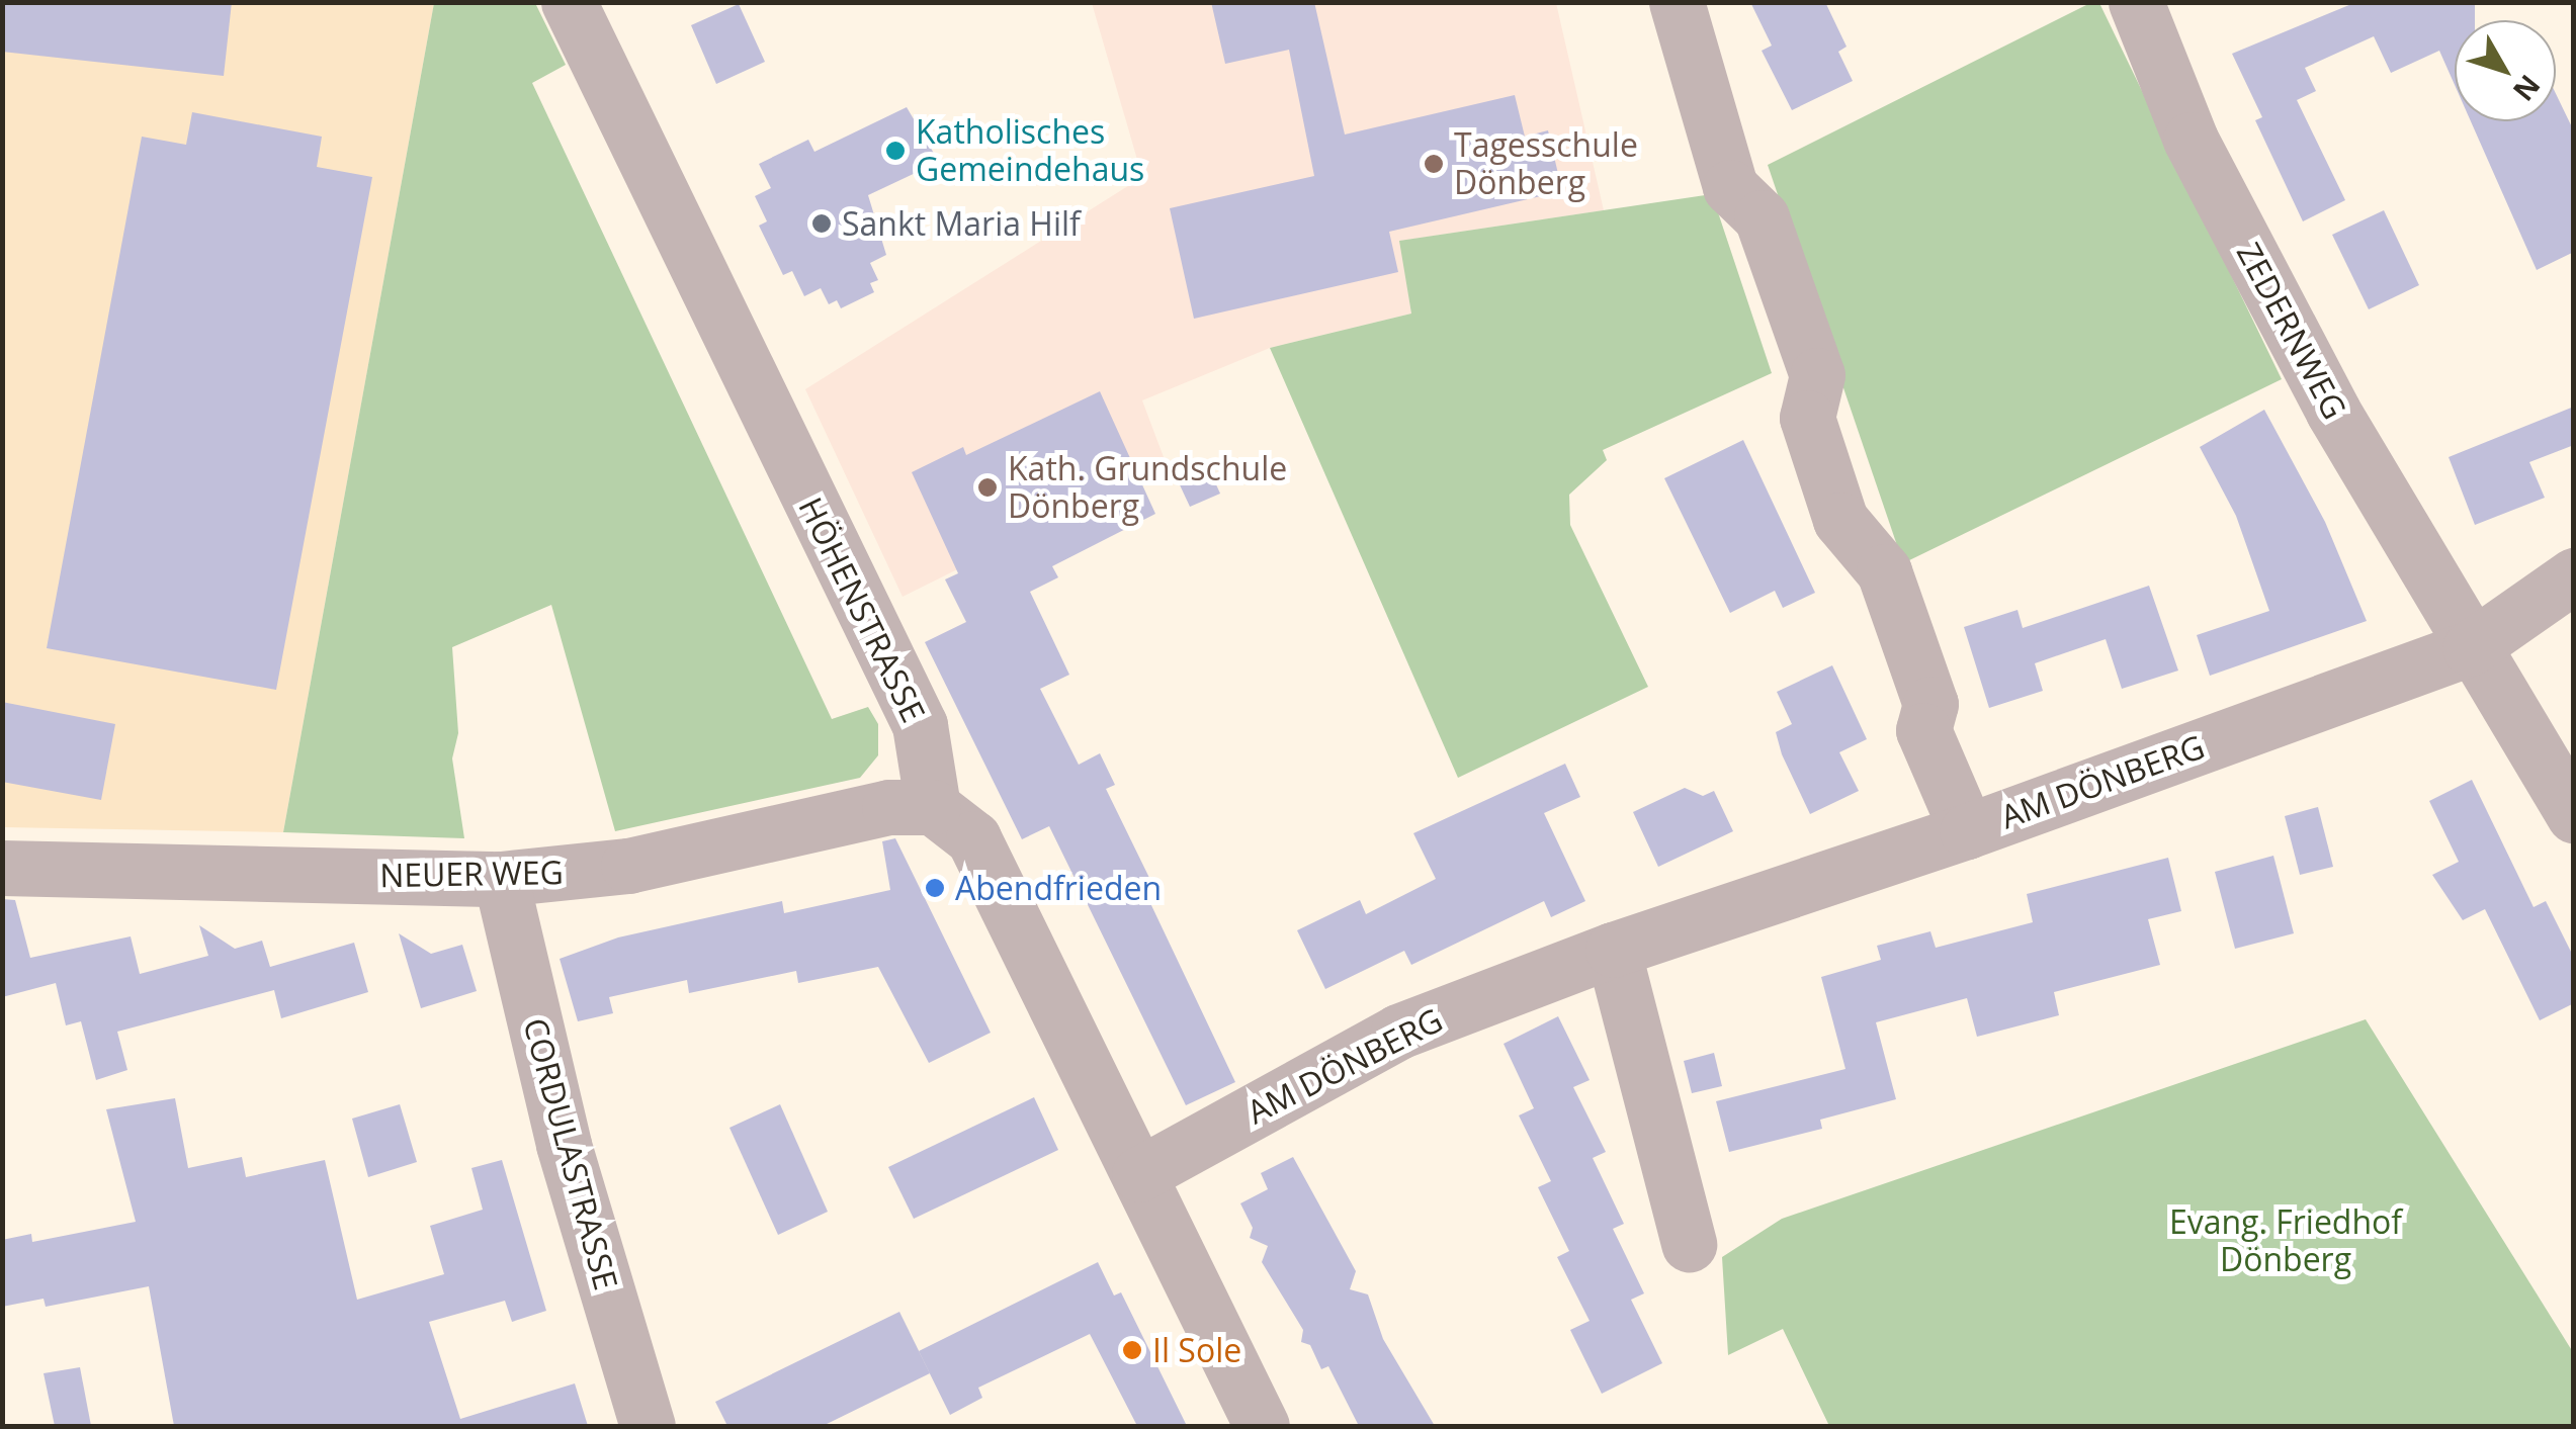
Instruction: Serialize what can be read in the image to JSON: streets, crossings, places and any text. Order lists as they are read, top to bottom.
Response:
{
  "streets": {
    "street": [
      "ZEDERNWEG",
      "HÖHENSTRASSE",
      "AM DÖNBERG",
      "NEUER WEG",
      "CORDULASTRASSE"
    ]
  },
  "crossings": [
    ["ZEDERNWEG", "AM DÖNBERG"],
    ["HÖHENSTRASSE", "NEUER WEG"],
    ["NEUER WEG", "CORDULASTRASSE"]
  ],
  "parks": ["Evang. Friedhof Dönberg"],
  "places": [
    "Katholisches Gemeindehaus",
    "Tagesschule Dönberg",
    "Sankt Maria Hilf",
    "Kath. Grundschule Dönberg",
    "Abendfrieden",
    "Il Sole"
  ],
  "north": "bottom right"
}
